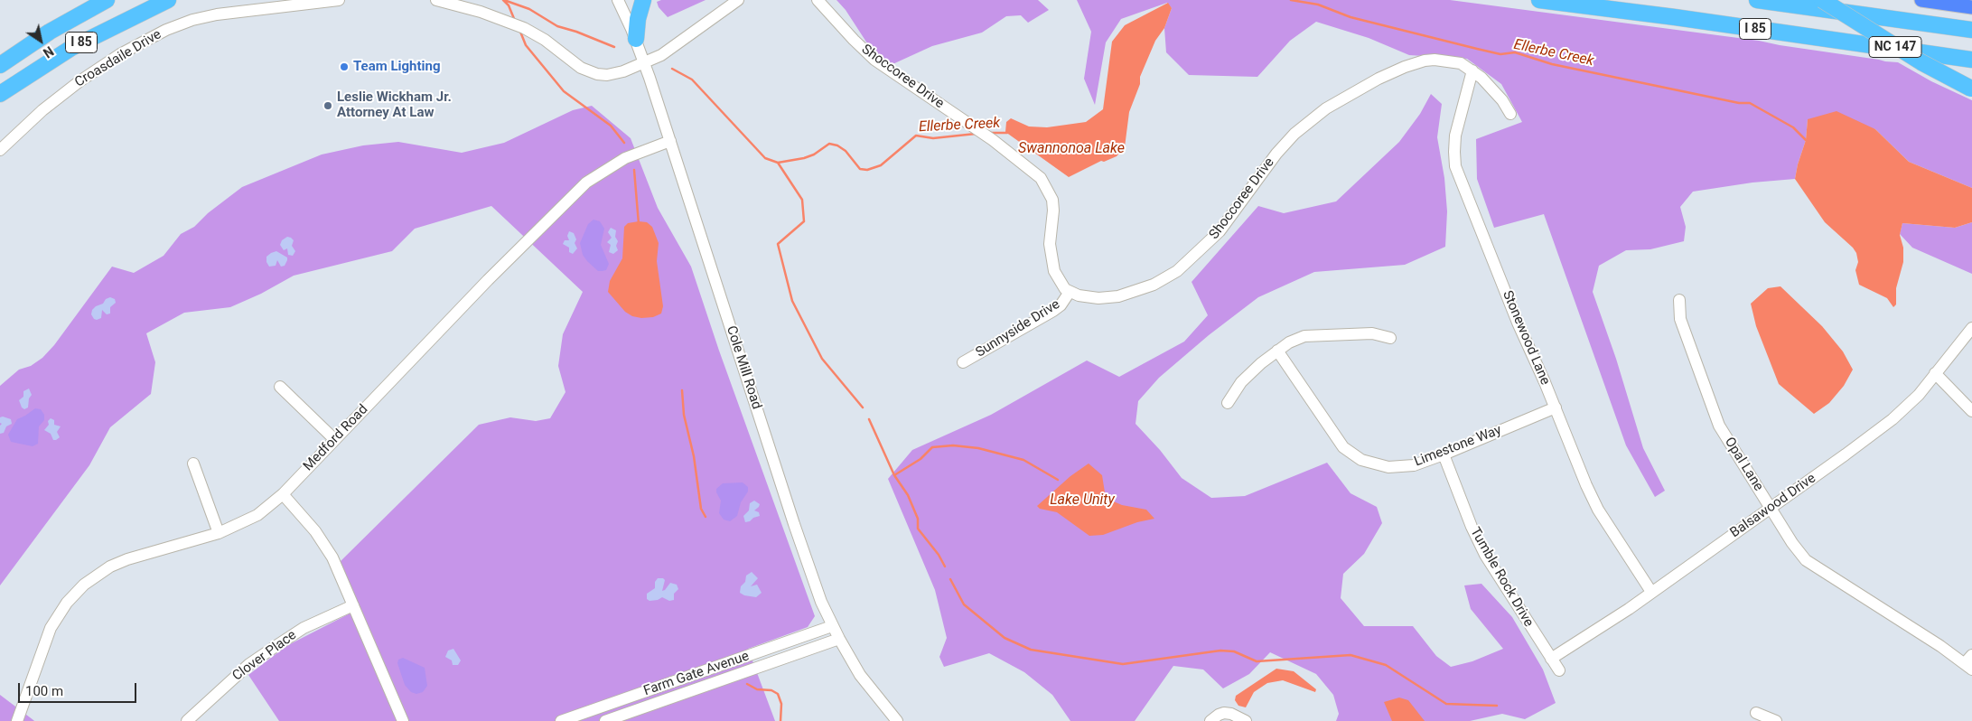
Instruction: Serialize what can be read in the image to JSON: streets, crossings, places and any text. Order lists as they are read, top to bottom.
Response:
{
  "streets": {
    "highway": ["I 85", "NC 147"],
    "street": [
      "Croasdaile Drive",
      "Shoccoree Drive",
      "Sunnyside Drive",
      "Stonewood Lane",
      "Cole Mill Road",
      "Medford Road",
      "Limestone Way",
      "Opal Lane",
      "Balsawood Drive",
      "Tumble Rock Drive",
      "Clover Place",
      "Farm Gate Avenue"
    ]
  },
  "crossings": [
    ["Shoccoree Drive", "Sunnyside Drive"],
    ["Shoccoree Drive", "Stonewood Lane"],
    ["Stonewood Lane", "Limestone Way"],
    ["Stonewood Lane", "Balsawood Drive"],
    ["Cole Mill Road", "Medford Road"],
    ["Cole Mill Road", "Farm Gate Avenue"],
    ["Limestone Way", "Tumble Rock Drive"],
    ["Opal Lane", "Balsawood Drive"],
    ["Balsawood Drive", "Tumble Rock Drive"]
  ],
  "water": ["Ellerbe Creek", "Swannonoa Lake", "Lake Unity"],
  "places": ["Team Lighting", "Leslie Wickham Jr. Attorney At Law"],
  "scale_bar": "100 m",
  "north": "bottom right"
}
